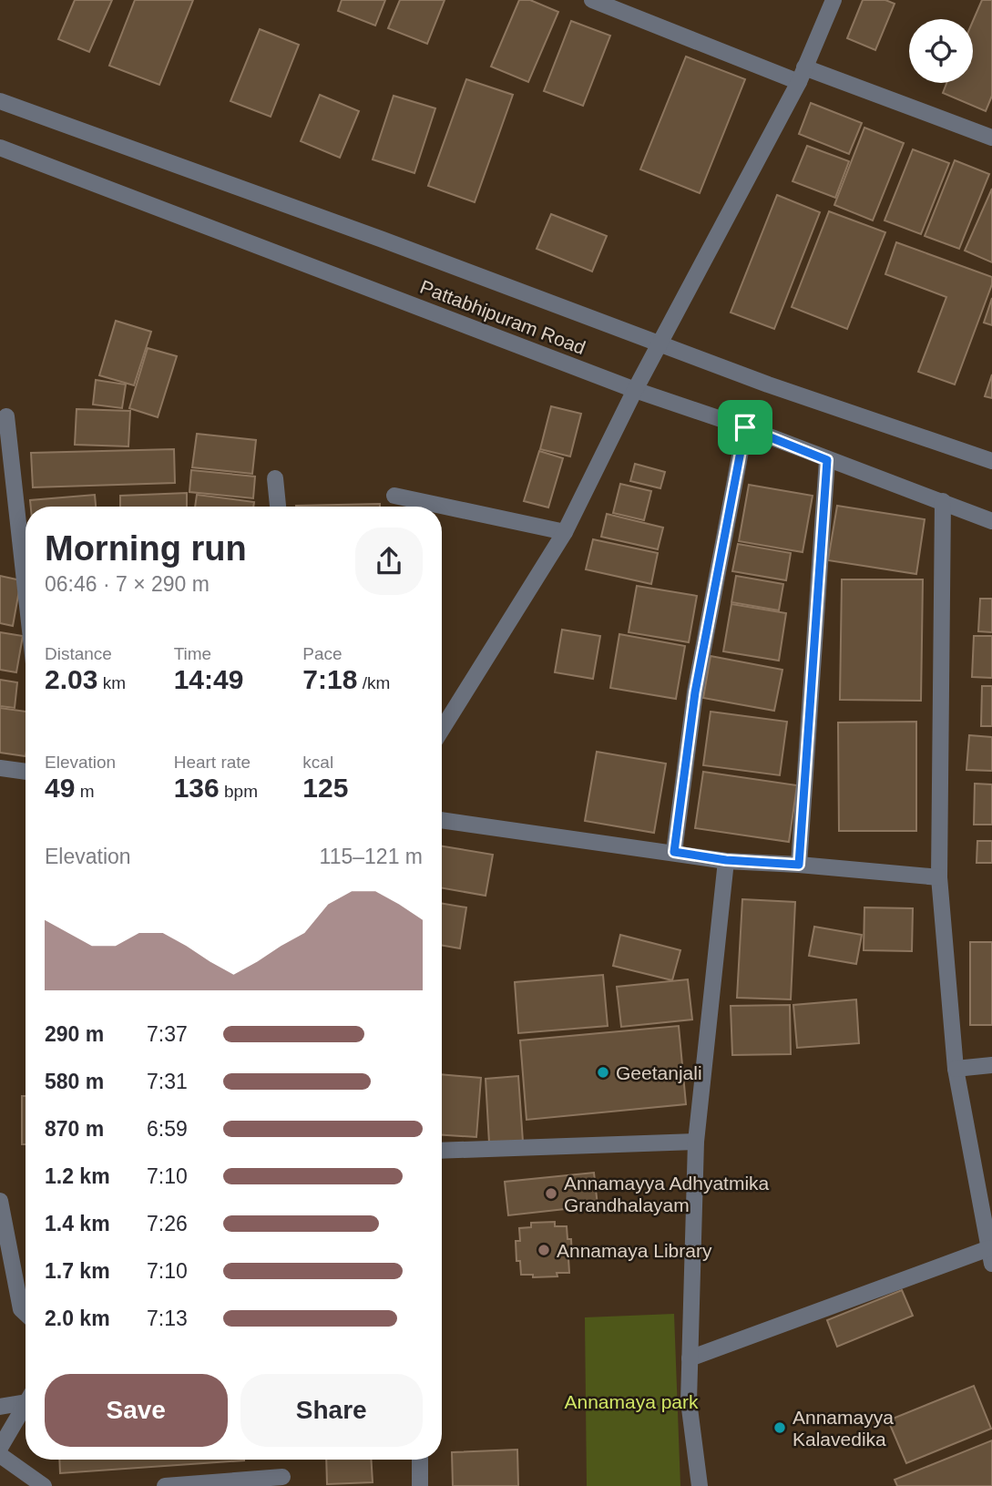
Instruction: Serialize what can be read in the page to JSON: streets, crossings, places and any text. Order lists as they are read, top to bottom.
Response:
{
  "streets": {
    "street": ["Pattabhipuram Road"]
  },
  "parks": ["Annamaya park"],
  "places": [
    "Geetanjali",
    "Annamayya Adhyatmika Grandhalayam",
    "Annamaya Library",
    "Annamayya Kalavedika"
  ],
  "page": {
    "heading": ["Morning run", "06:46 · 7 × 290 m"],
    "stats": [
      ["Distance", "2.03 km"],
      ["Time", "14:49"],
      ["Pace", "7:18 /km"],
      ["Elevation", "49 m"],
      ["Heart rate", "136 bpm"],
      ["kcal", "125"]
    ],
    "chart": ["Elevation", "115–121 m"],
    "list": [
      {
        "name": "290 m",
        "note": "7:37"
      },
      {
        "name": "580 m",
        "note": "7:31"
      },
      {
        "name": "870 m",
        "note": "6:59"
      },
      {
        "name": "1.2 km",
        "note": "7:10"
      },
      {
        "name": "1.4 km",
        "note": "7:26"
      },
      {
        "name": "1.7 km",
        "note": "7:10"
      },
      {
        "name": "2.0 km",
        "note": "7:13"
      }
    ],
    "buttons": ["Save", "Share"]
  }
}
